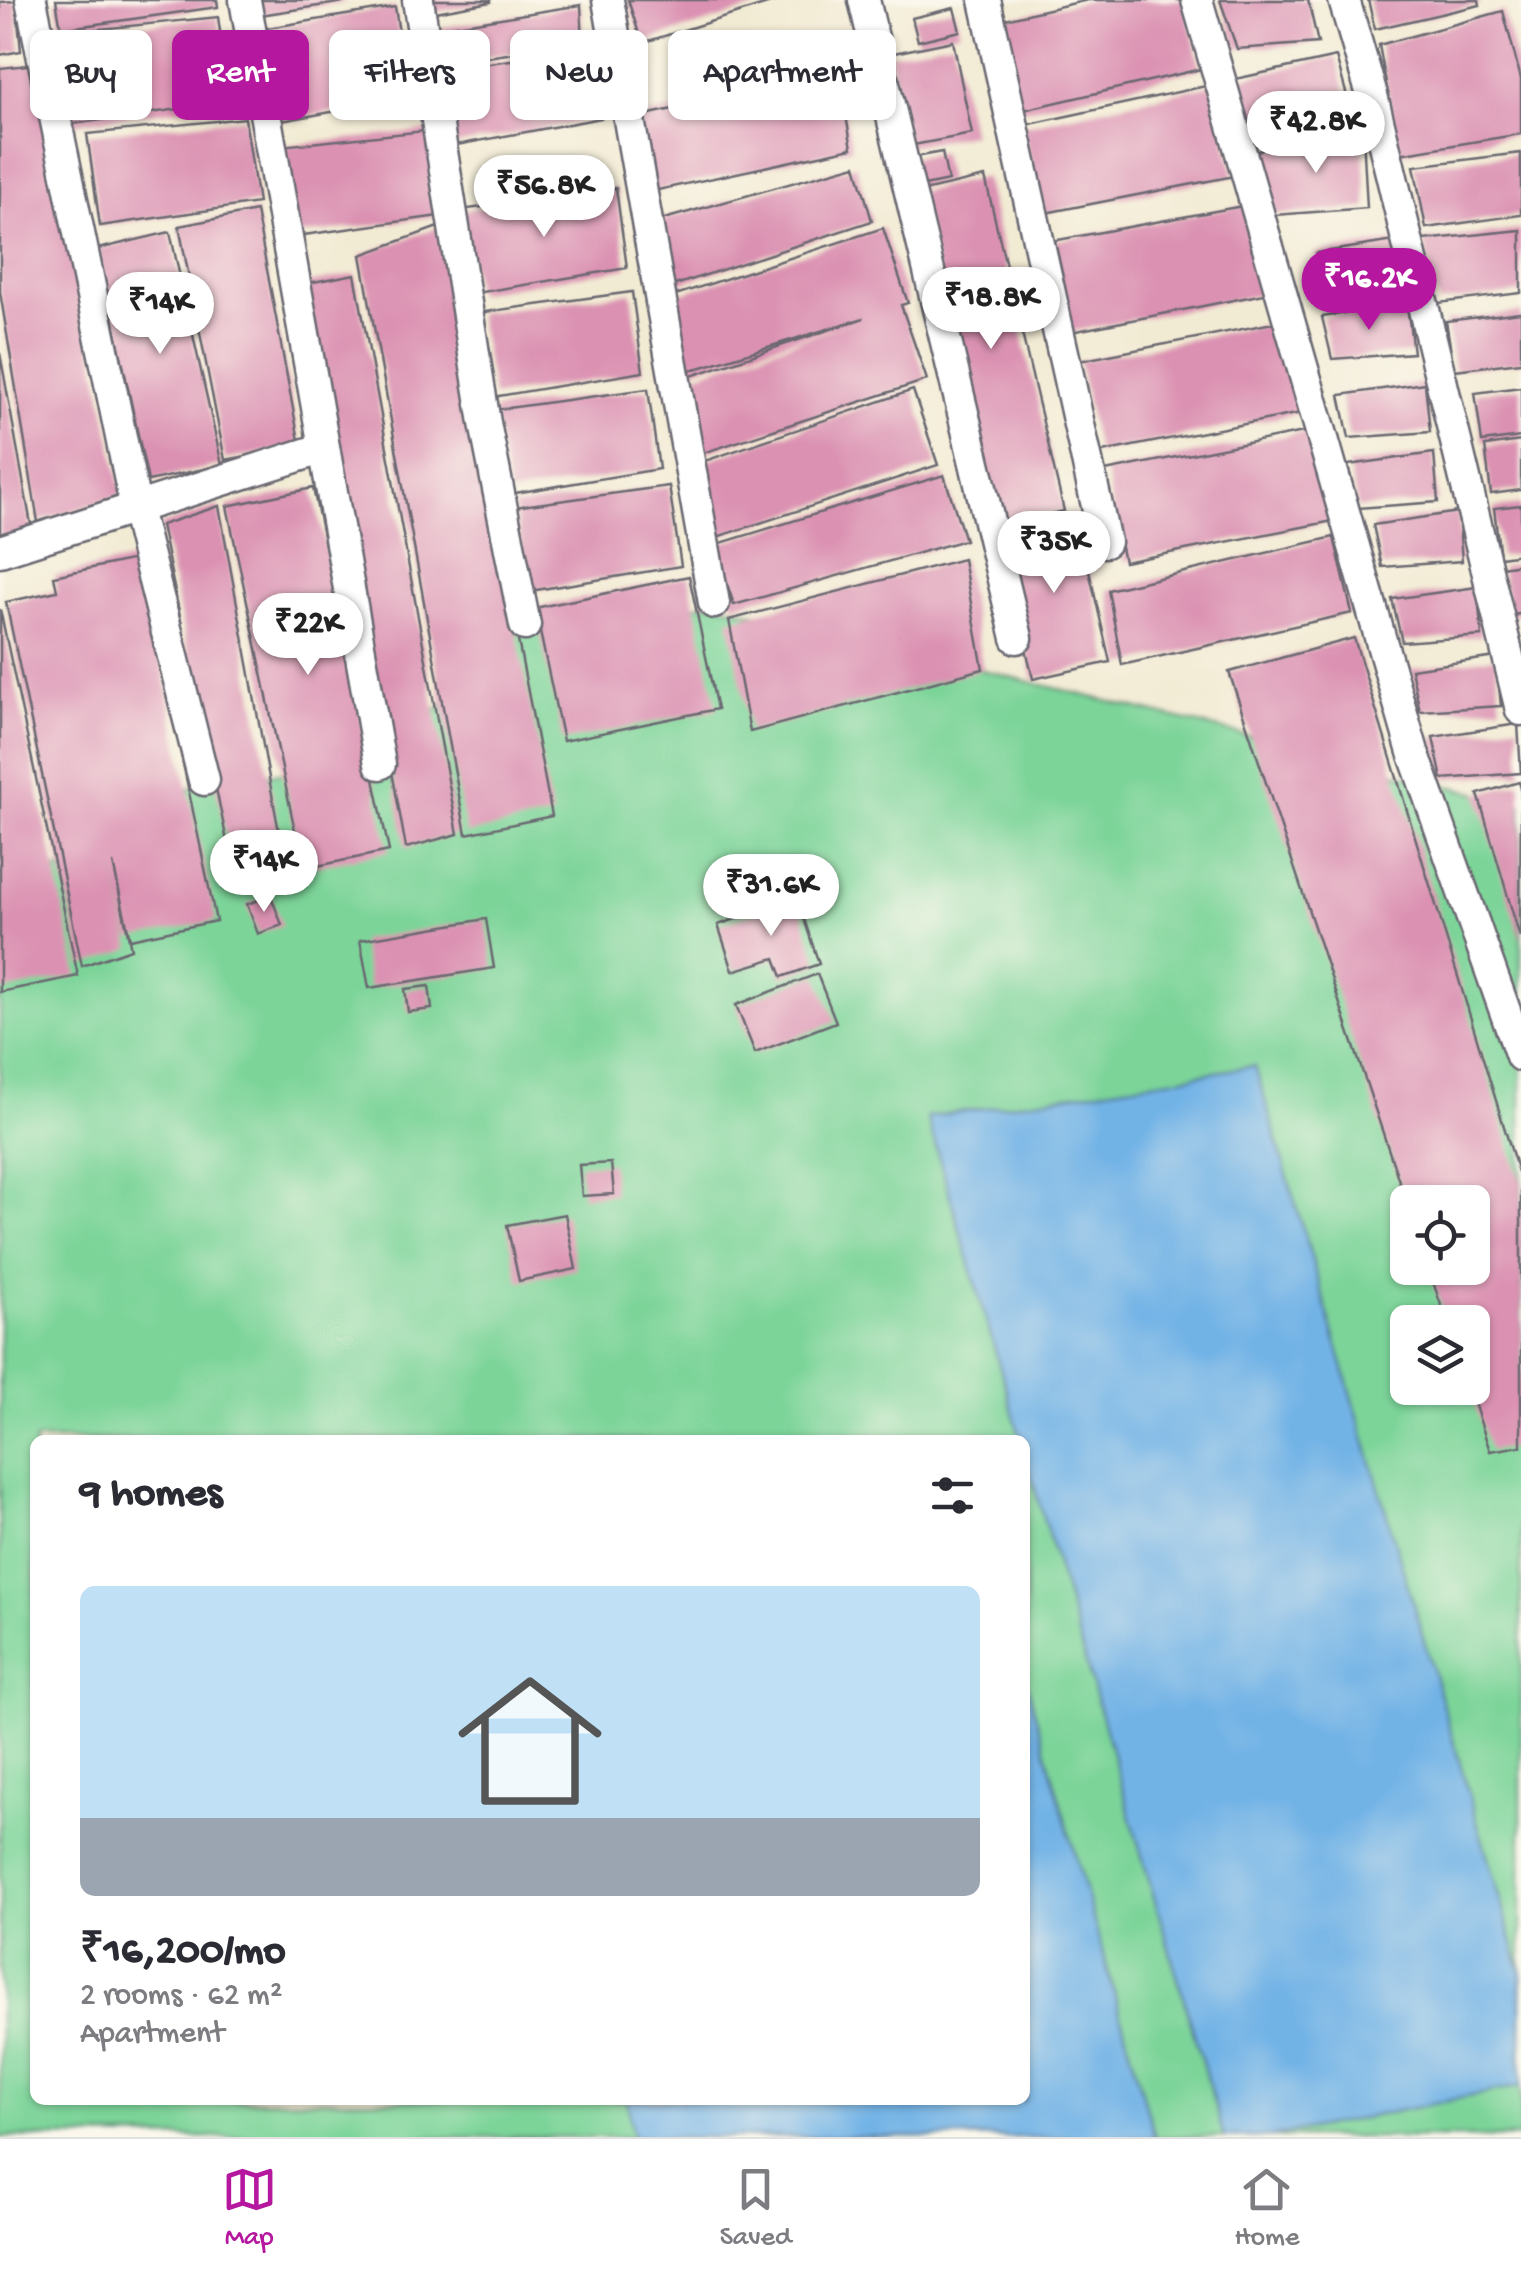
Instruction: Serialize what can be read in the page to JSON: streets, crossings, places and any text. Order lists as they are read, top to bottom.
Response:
{
  "page": {
    "chip": [
      "Buy",
      "Rent",
      "Filters",
      "New",
      "Apartment"
    ],
    "price": [
      "₹42.8K",
      "₹56.8K",
      "₹16.2K",
      "₹18.8K",
      "₹14K",
      "₹35K",
      "₹22K",
      "₹14K",
      "₹31.6K"
    ],
    "heading": "9 homes",
    "list": [
      {
        "name": "₹16,200/mo",
        "note": "2 rooms · 62 m² · Apartment"
      }
    ],
    "tabs": ["Map", "Saved", "Home"]
  }
}
